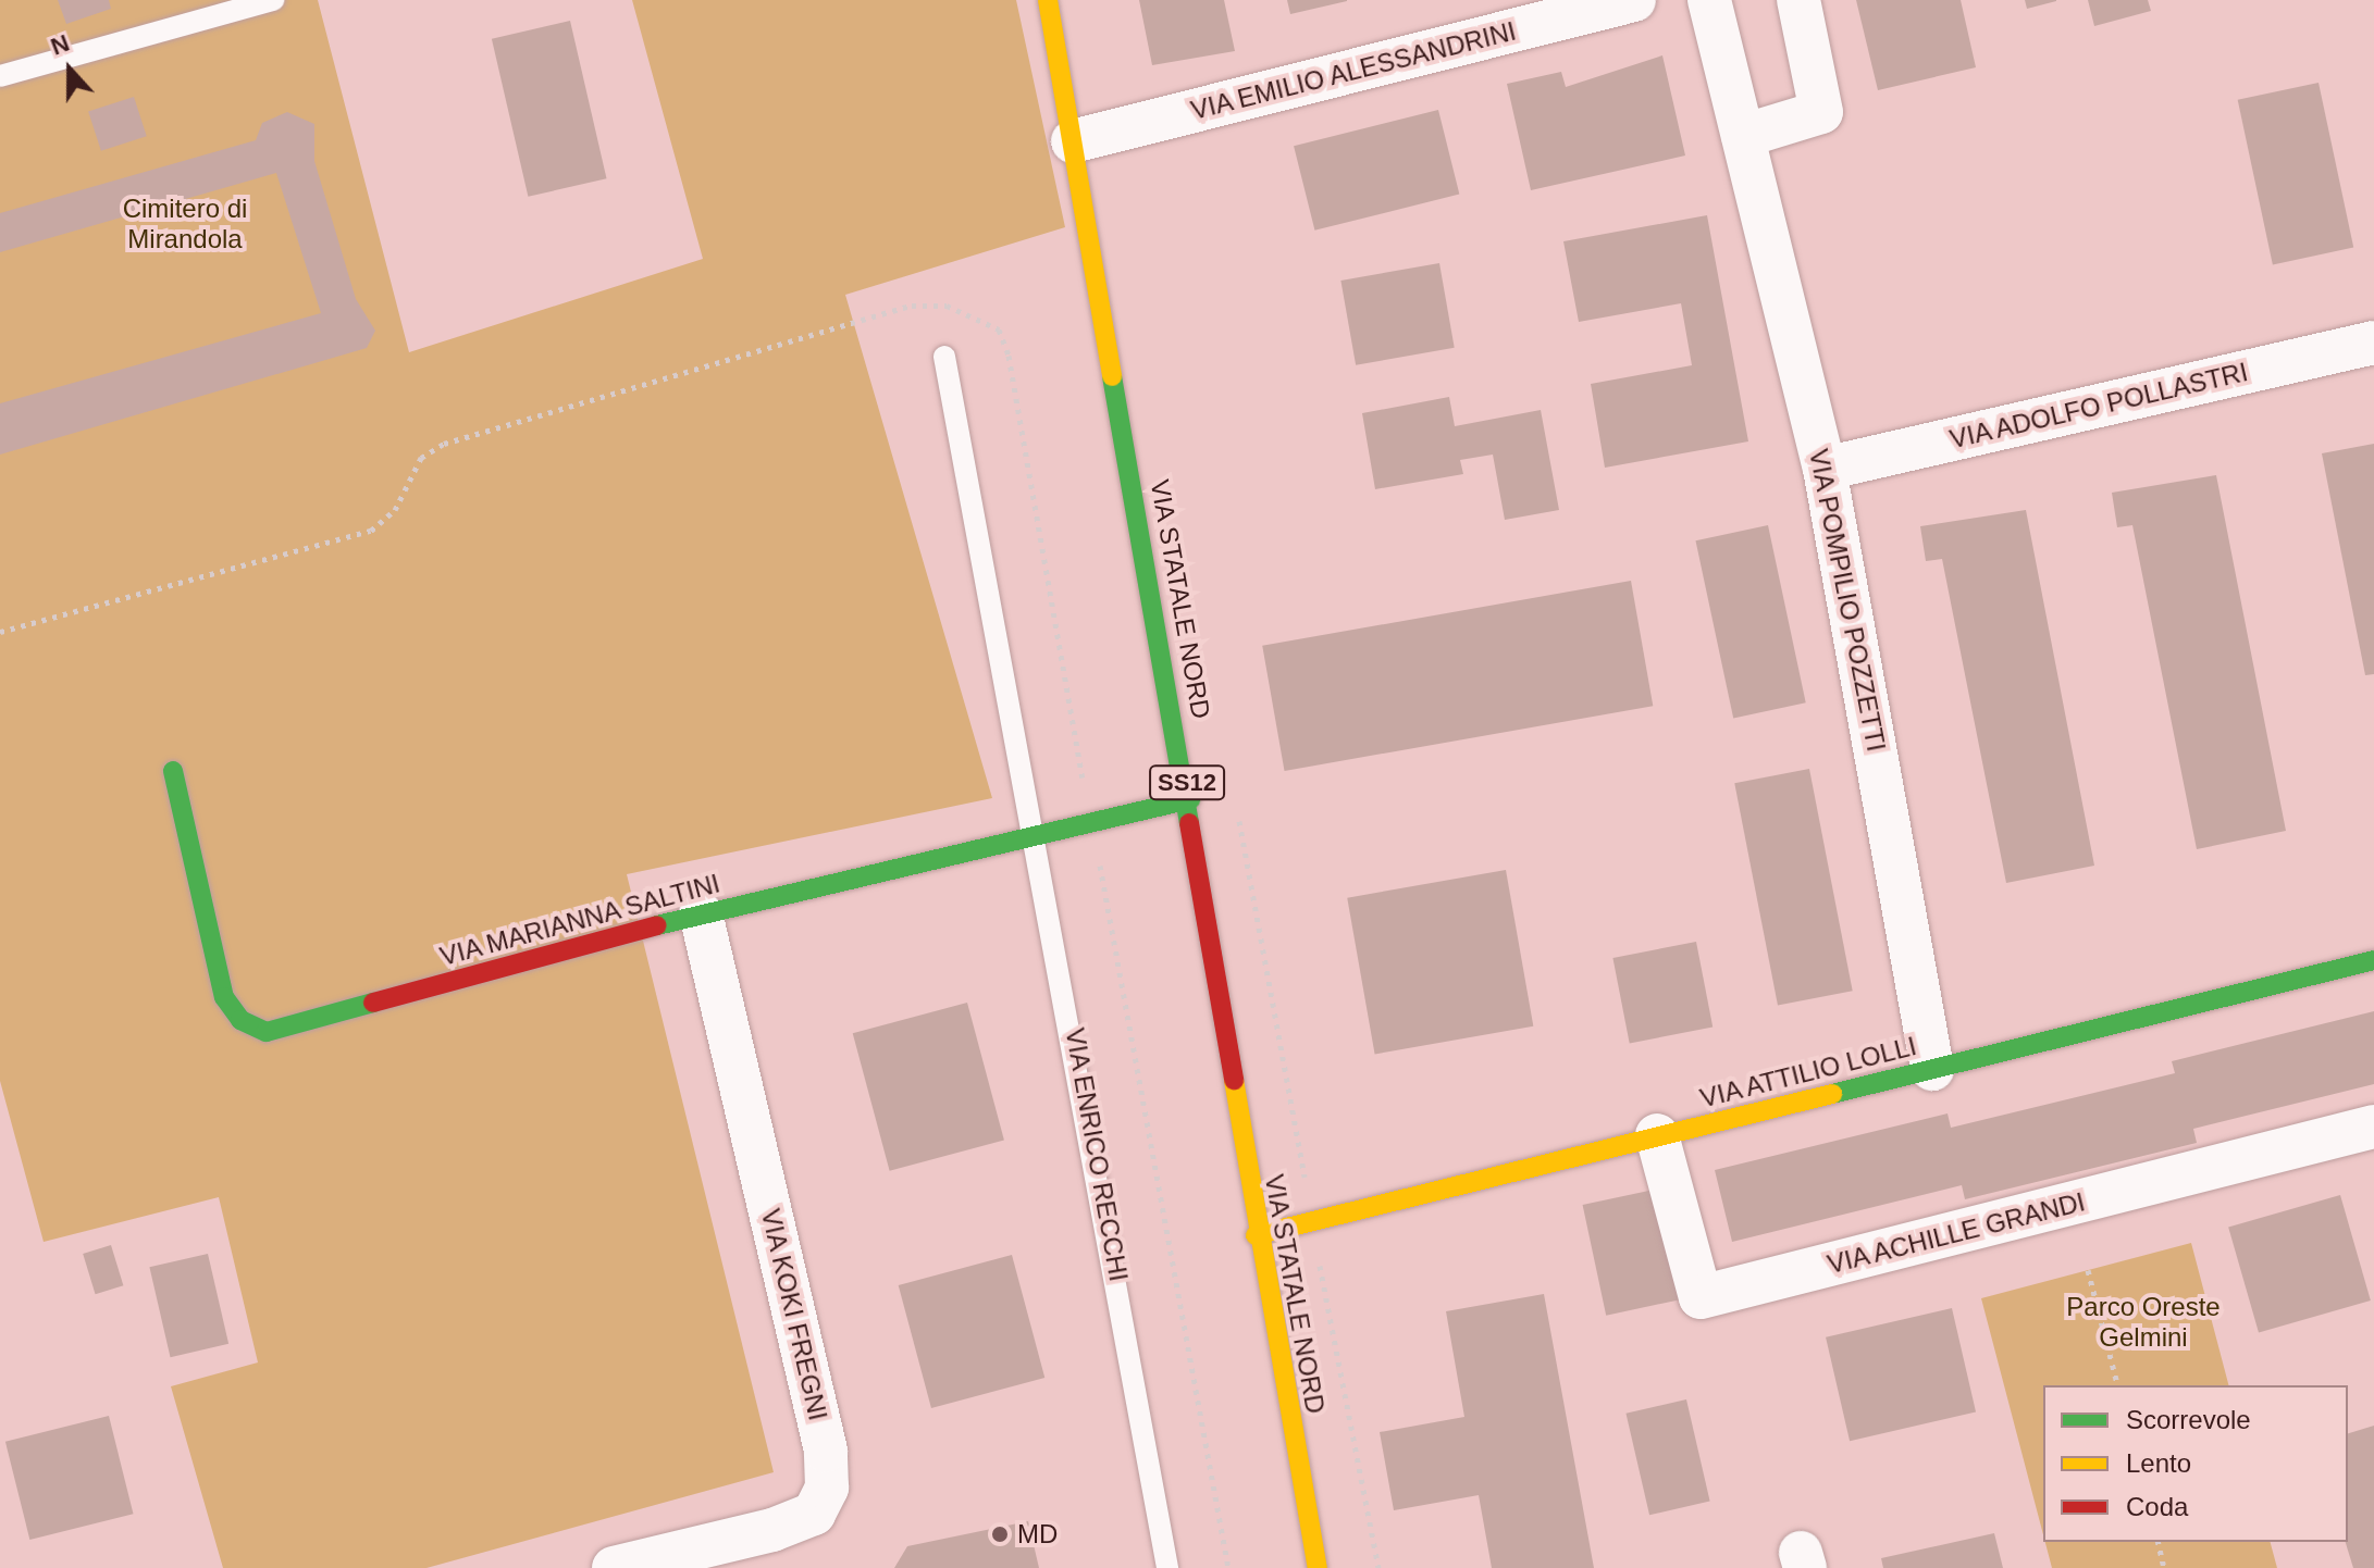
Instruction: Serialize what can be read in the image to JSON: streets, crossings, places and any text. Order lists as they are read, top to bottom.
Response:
{
  "streets": {
    "street": [
      "VIA EMILIO ALESSANDRINI",
      "VIA ADOLFO POLLASTRI",
      "VIA STATALE NORD",
      "VIA POMPILIO POZZETTI",
      "SS12",
      "VIA MARIANNA SALTINI",
      "VIA ATTILIO LOLLI",
      "VIA ACHILLE GRANDI",
      "VIA KOKI FREGNI"
    ],
    "lane": ["VIA ENRICO RECCHI"]
  },
  "crossings": [
    ["VIA EMILIO ALESSANDRINI", "VIA STATALE NORD"],
    ["VIA ADOLFO POLLASTRI", "VIA POMPILIO POZZETTI"],
    ["VIA STATALE NORD", "VIA MARIANNA SALTINI"],
    ["VIA STATALE NORD", "VIA ATTILIO LOLLI"],
    ["VIA POMPILIO POZZETTI", "VIA ATTILIO LOLLI"],
    ["VIA MARIANNA SALTINI", "VIA ENRICO RECCHI"],
    ["VIA MARIANNA SALTINI", "VIA KOKI FREGNI"],
    ["VIA ATTILIO LOLLI", "VIA ACHILLE GRANDI"]
  ],
  "parks": ["Cimitero di Mirandola", "Parco Oreste Gelmini"],
  "places": ["MD"],
  "legend": ["Scorrevole", "Lento", "Coda"],
  "north": "top"
}
